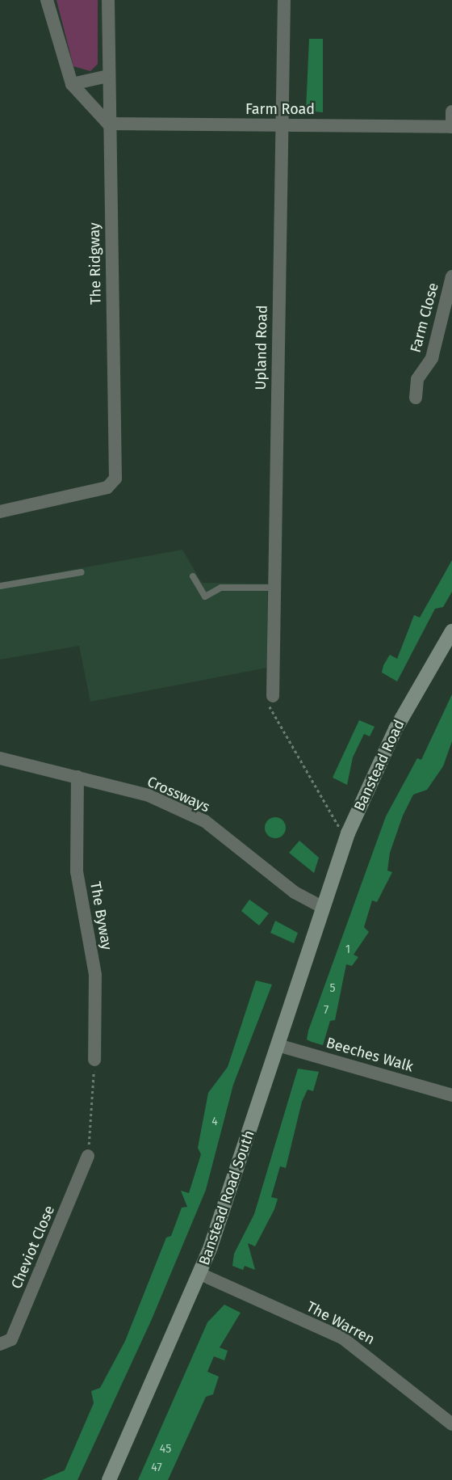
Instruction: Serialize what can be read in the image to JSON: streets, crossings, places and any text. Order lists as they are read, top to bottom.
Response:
{
  "streets": {
    "street": [
      "Farm Road",
      "The Ridgway",
      "Farm Close",
      "Upland Road",
      "Banstead Road",
      "Crossways",
      "The Byway",
      "Beeches Walk",
      "Banstead Road South",
      "Cheviot Close",
      "The Warren"
    ]
  },
  "crossings": [
    ["Farm Road", "The Ridgway"],
    ["Farm Road", "Upland Road"],
    ["Banstead Road", "Crossways"],
    ["Banstead Road", "Banstead Road South"],
    ["Crossways", "The Byway"],
    ["Crossways", "Banstead Road South"],
    ["Beeches Walk", "Banstead Road South"],
    ["Banstead Road South", "The Warren"]
  ],
  "house_numbers": [
    "1",
    "5",
    "7",
    "4",
    "45",
    "47"
  ]
}
